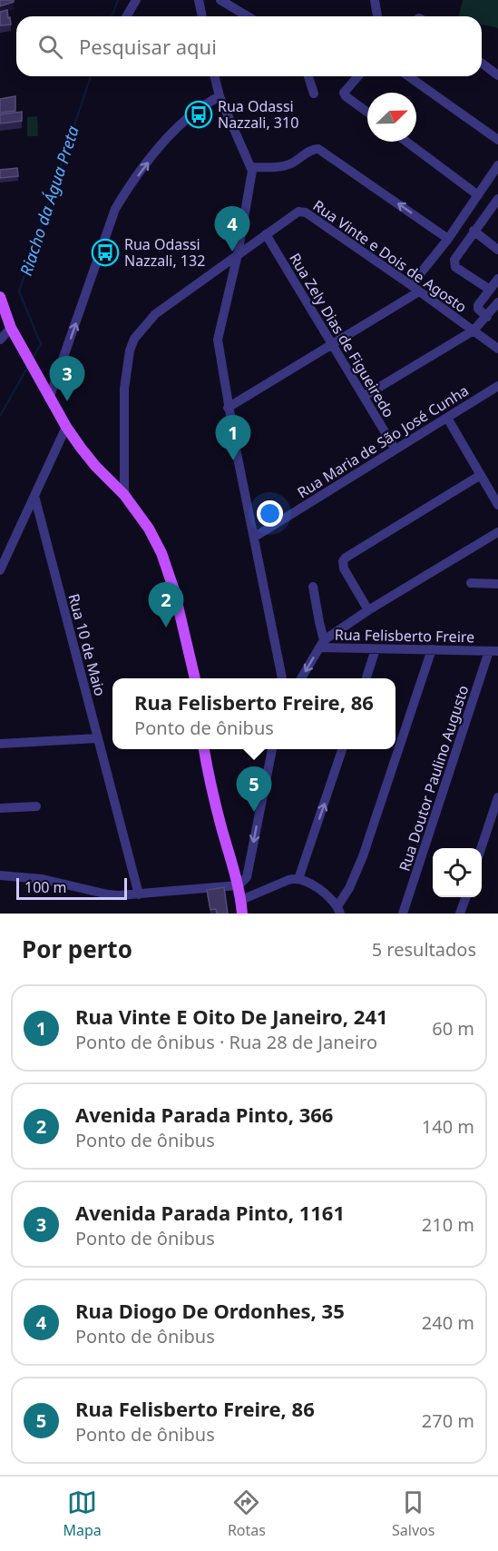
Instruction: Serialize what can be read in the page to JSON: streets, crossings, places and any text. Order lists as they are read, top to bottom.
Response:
{
  "streets": {
    "street": [
      "Rua Vinte e Dois de Agosto",
      "Rua Zely Dias de Figueiredo",
      "Rua Maria de São José Cunha",
      "Rua Felisberto Freire",
      "Rua 10 de Maio",
      "Rua Doutor Paulino Augusto"
    ]
  },
  "crossings": [
    ["Rua Vinte e Dois de Agosto", "Rua Zely Dias de Figueiredo"],
    ["Rua Zely Dias de Figueiredo", "Rua Maria de São José Cunha"],
    ["Rua Felisberto Freire", "Rua Doutor Paulino Augusto"]
  ],
  "water": ["Riacho da Água Preta"],
  "places": {
    "bus stop": ["Rua Odassi Nazzali, 310", "Rua Odassi Nazzali, 132"]
  },
  "scale_bar": "100 m",
  "north": "top right",
  "page": {
    "search": "Pesquisar aqui",
    "pins": [
      "4",
      "3",
      "1",
      "2",
      "5"
    ],
    "popup": ["Rua Felisberto Freire, 86", "Ponto de ônibus"],
    "scale": "100 m",
    "heading": ["Por perto", "5 resultados"],
    "list": [
      {
        "mark": "1",
        "name": "Rua Vinte E Oito De Janeiro, 241",
        "note": "Ponto de ônibus · Rua 28 de Janeiro",
        "value": "60 m"
      },
      {
        "mark": "2",
        "name": "Avenida Parada Pinto, 366",
        "note": "Ponto de ônibus",
        "value": "140 m"
      },
      {
        "mark": "3",
        "name": "Avenida Parada Pinto, 1161",
        "note": "Ponto de ônibus",
        "value": "210 m"
      },
      {
        "mark": "4",
        "name": "Rua Diogo De Ordonhes, 35",
        "note": "Ponto de ônibus",
        "value": "240 m"
      },
      {
        "mark": "5",
        "name": "Rua Felisberto Freire, 86",
        "note": "Ponto de ônibus",
        "value": "270 m"
      }
    ],
    "nav": ["Mapa", "Rotas", "Salvos"]
  }
}
